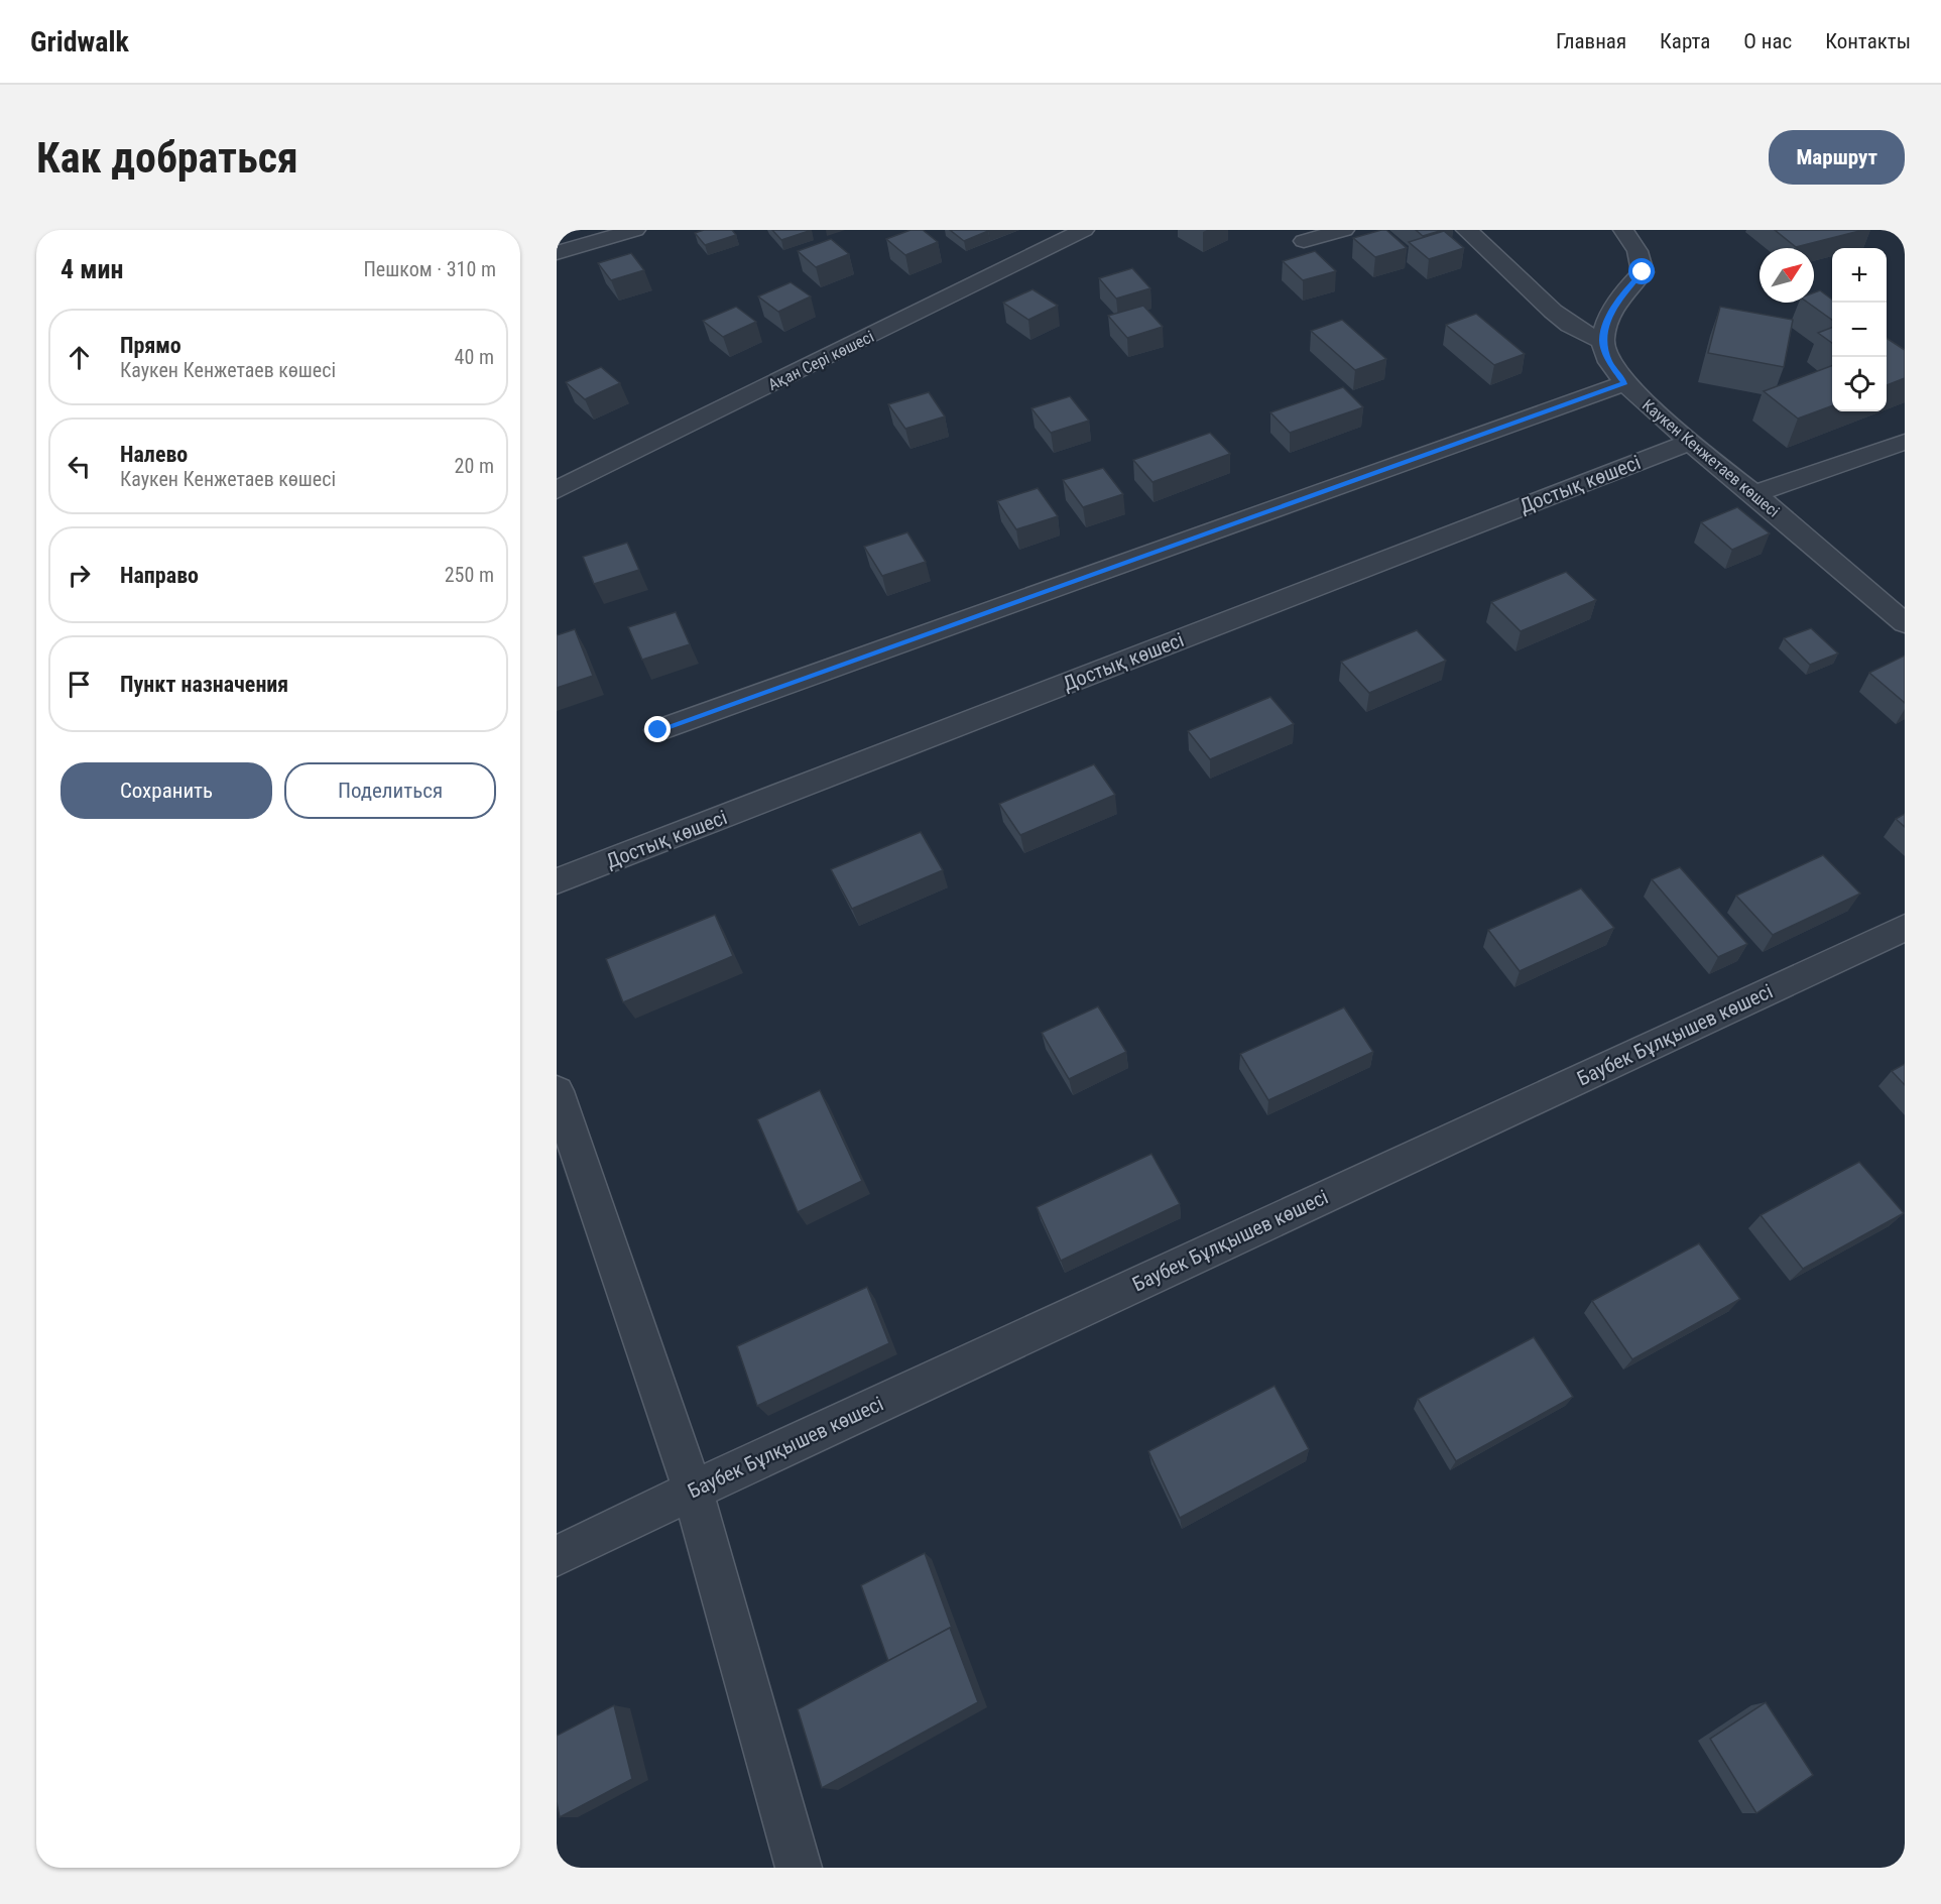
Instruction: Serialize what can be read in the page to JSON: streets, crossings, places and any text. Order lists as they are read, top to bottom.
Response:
{
  "streets": {
    "street": [
      "Ақан Сері көшесі",
      "Каукен Кенжетаев көшесі",
      "Достық көшесі",
      "Баубек Бұлқышев көшесі"
    ]
  },
  "crossings": [
    ["Каукен Кенжетаев көшесі", "Достық көшесі"]
  ],
  "north": "top right",
  "page": {
    "header": "Gridwalk",
    "nav": [
      "Главная",
      "Карта",
      "О нас",
      "Контакты"
    ],
    "buttons": [
      "Маршрут",
      ["Сохранить", "Поделиться"]
    ],
    "title": "Как добраться",
    "heading": ["4 мин", "Пешком · 310 m"],
    "map_buttons": ["+", "−"],
    "list": [
      ["Прямо", "Каукен Кенжетаев көшесі", "40 m"],
      ["Налево", "Каукен Кенжетаев көшесі", "20 m"],
      ["Направо", "250 m"],
      "Пункт назначения"
    ]
  }
}
